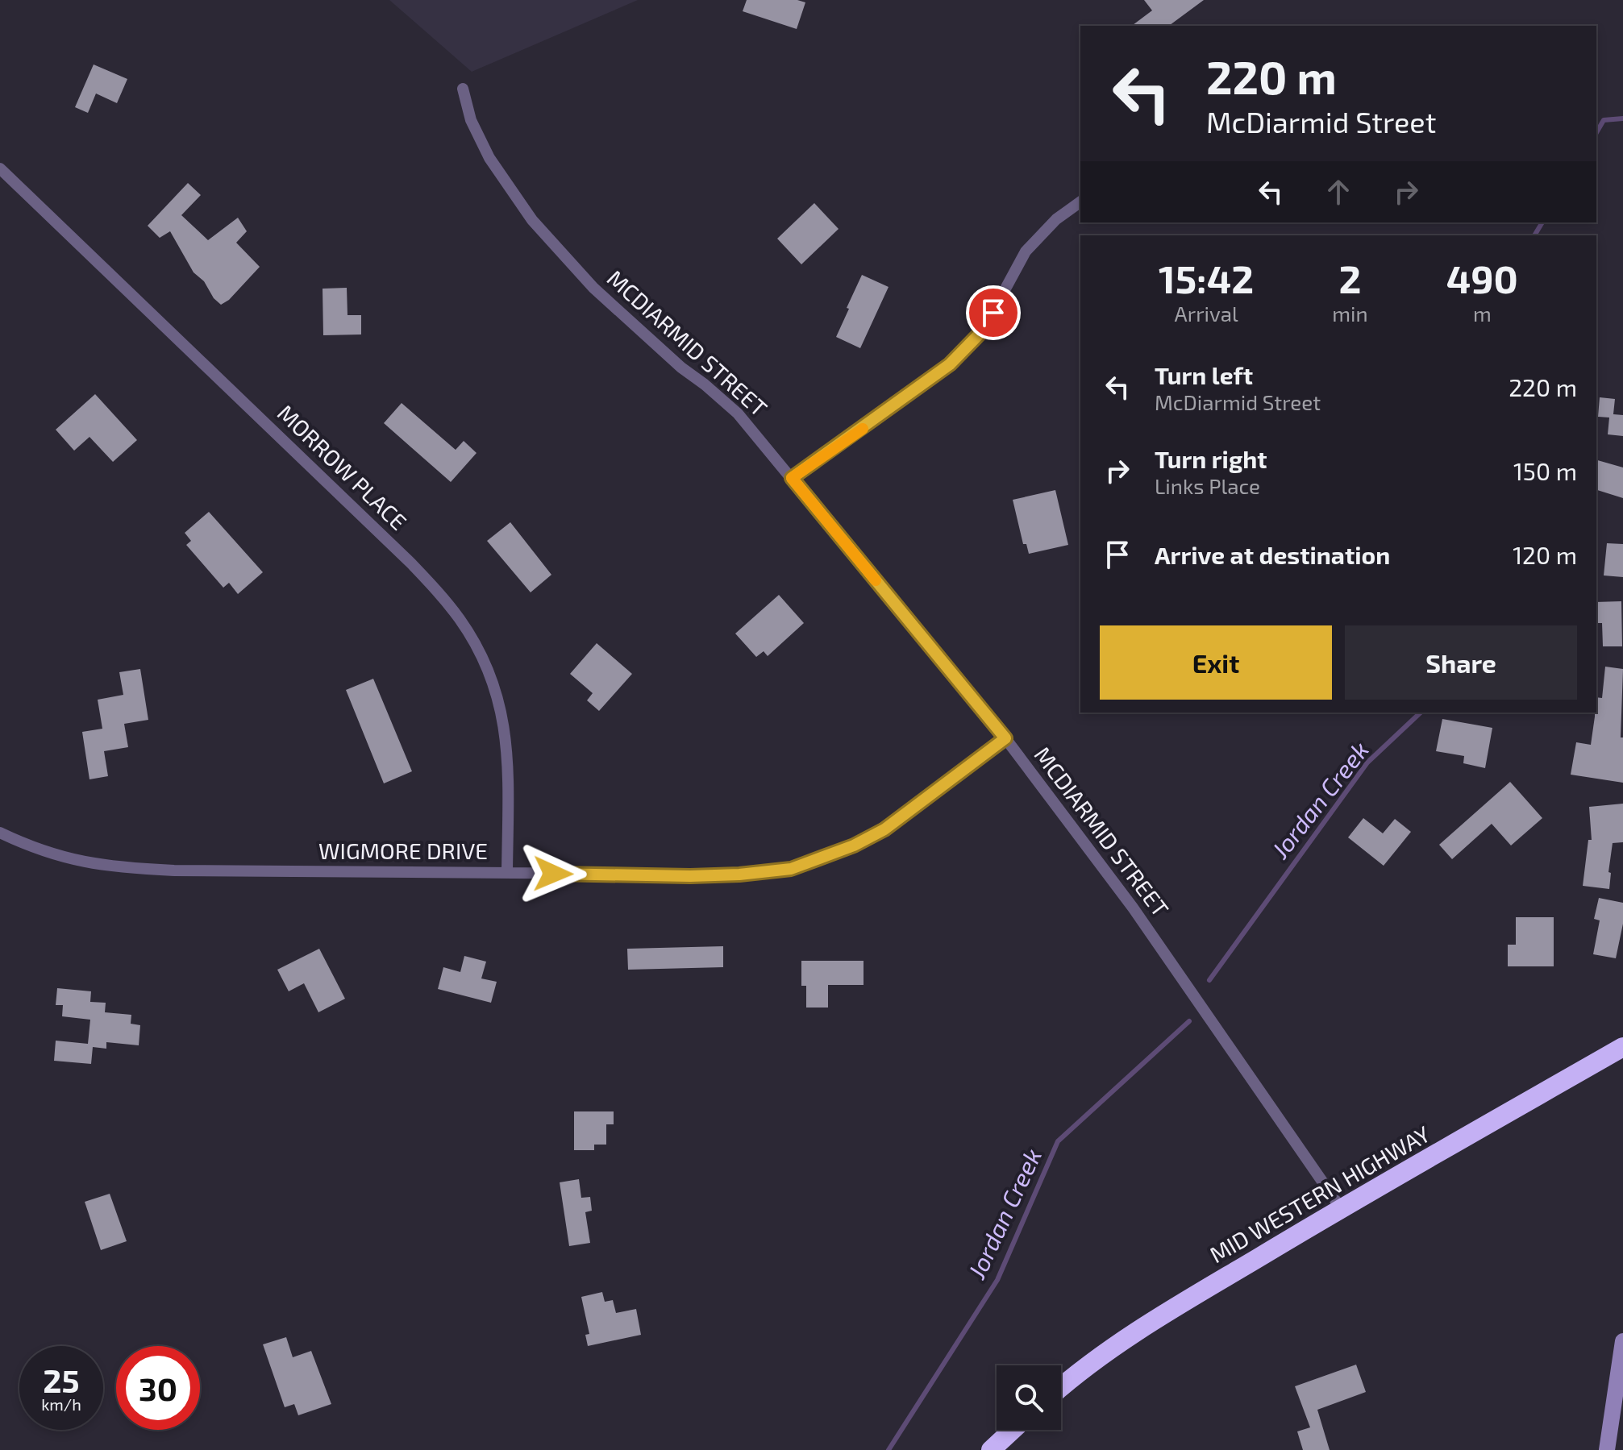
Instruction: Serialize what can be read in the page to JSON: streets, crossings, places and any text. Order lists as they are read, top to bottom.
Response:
{
  "streets": {
    "highway": ["MID WESTERN HIGHWAY"],
    "street": ["MCDIARMID STREET", "MORROW PLACE", "WIGMORE DRIVE"]
  },
  "crossings": [
    ["MCDIARMID STREET", "WIGMORE DRIVE"],
    ["MCDIARMID STREET", "MID WESTERN HIGHWAY"],
    ["MORROW PLACE", "WIGMORE DRIVE"]
  ],
  "water": ["Jordan Creek"],
  "page": {
    "turn": ["220 m", "McDiarmid Street"],
    "eta": [
      "15:42",
      "Arrival",
      "2",
      "min",
      "490",
      "m"
    ],
    "list": [
      {
        "name": "Turn left",
        "note": "McDiarmid Street",
        "value": "220 m"
      },
      {
        "name": "Turn right",
        "note": "Links Place",
        "value": "150 m"
      },
      {
        "name": "Arrive at destination",
        "value": "120 m"
      }
    ],
    "buttons": ["Exit", "Share"],
    "speed": "25 km/h",
    "limit": "30"
  }
}
